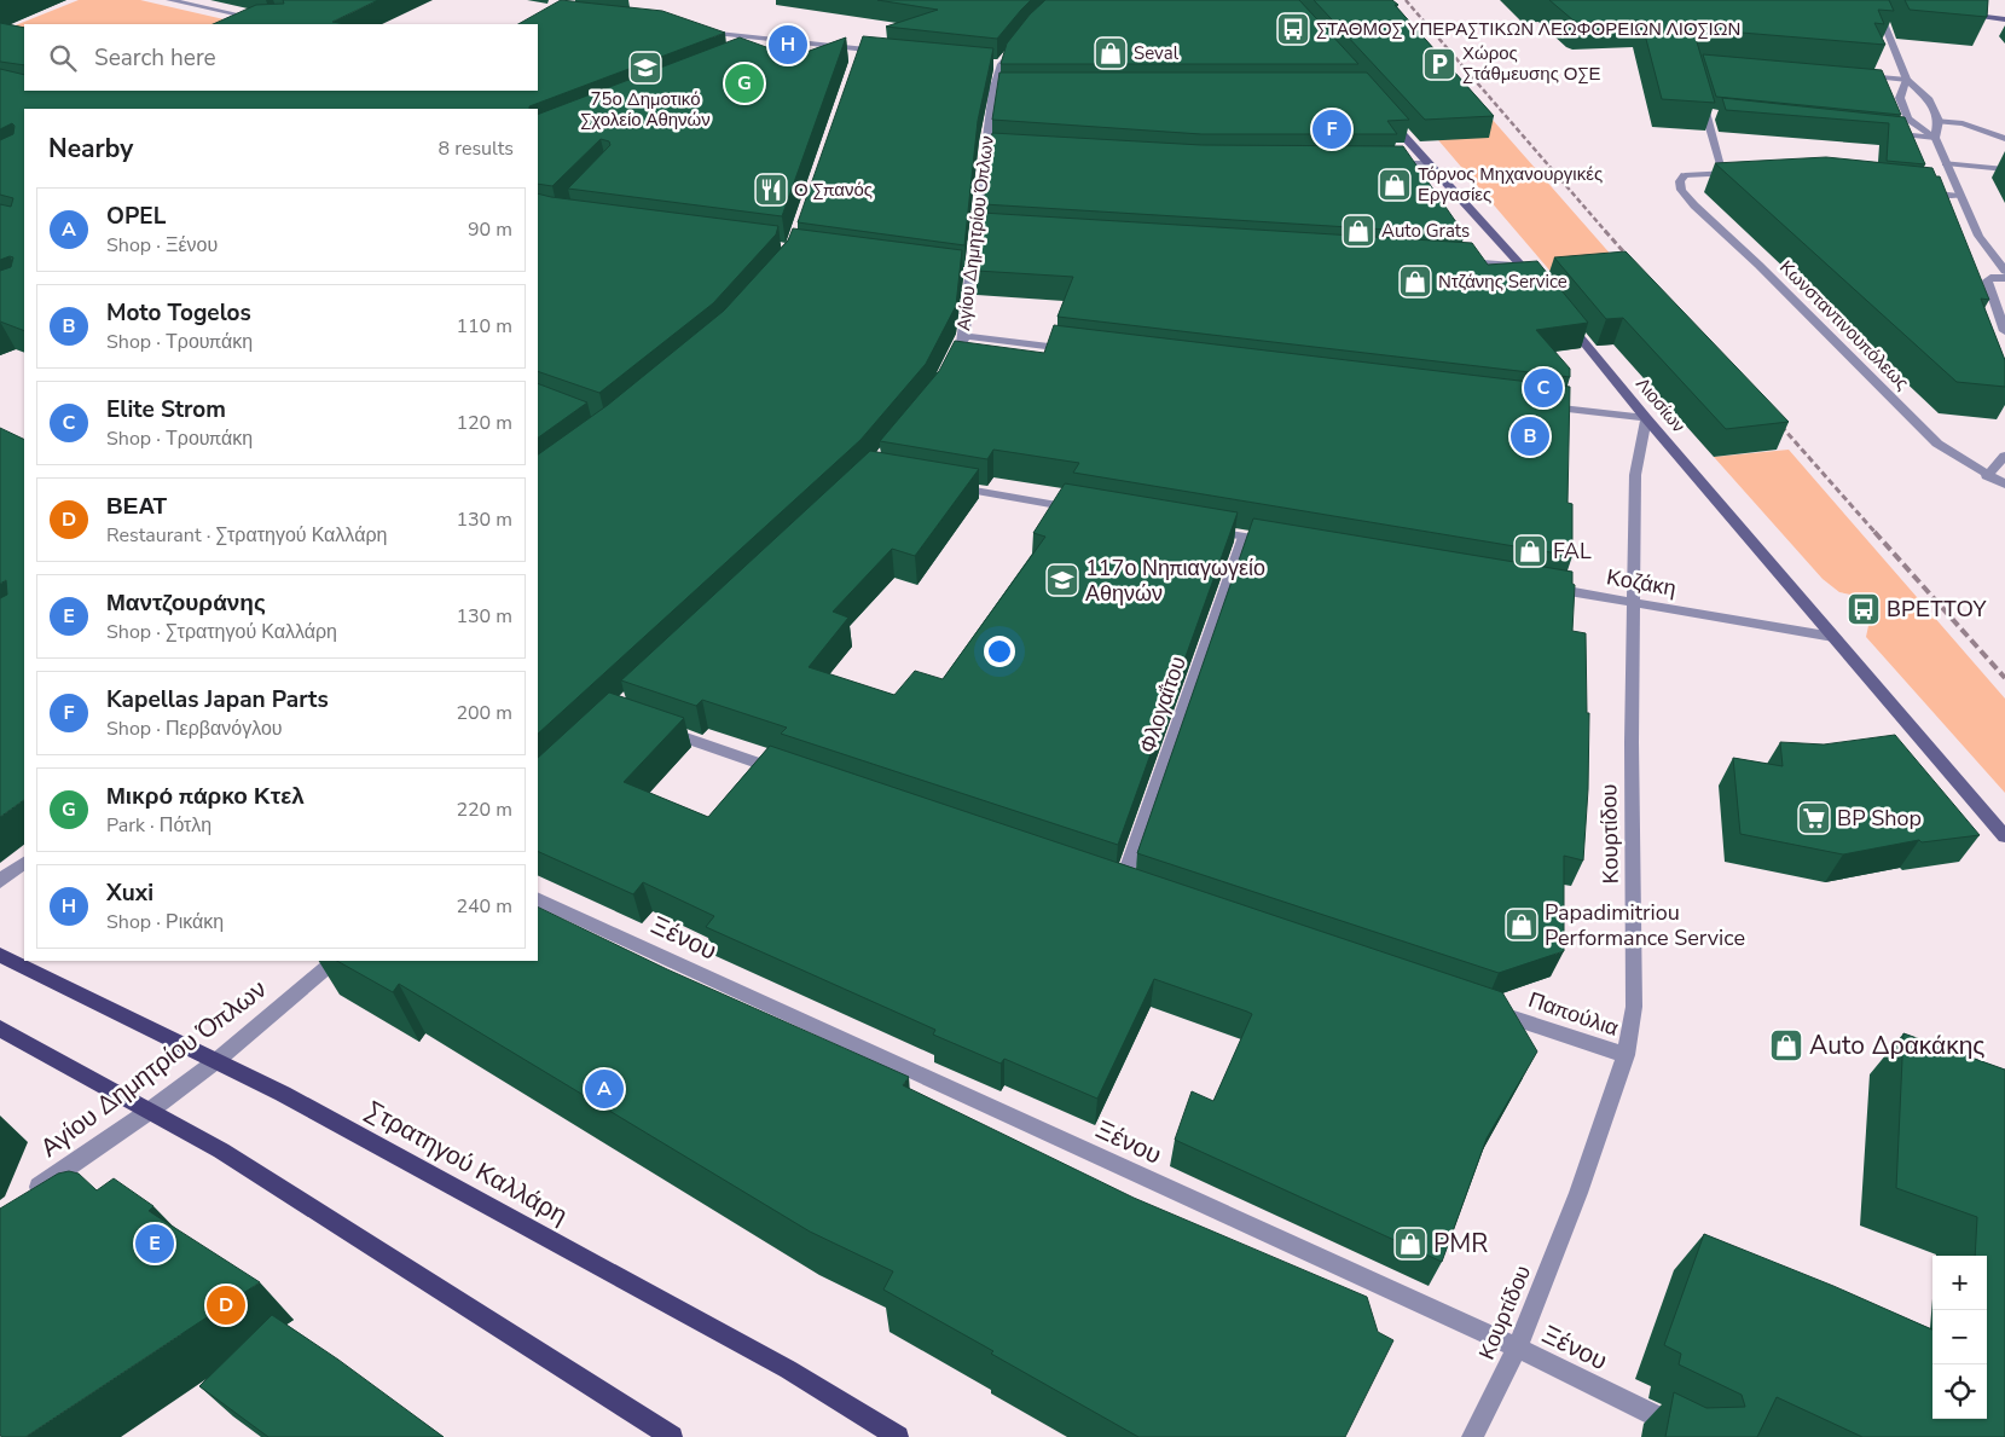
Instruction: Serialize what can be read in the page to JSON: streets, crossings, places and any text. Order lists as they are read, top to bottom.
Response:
{
  "streets": {
    "main road": ["Λιοσίων", "Στρατηγού Καλλάρη"],
    "street": [
      "Αγίου Δημητρίου Όπλων",
      "Κωνσταντινουπόλεως",
      "Κοζάκη",
      "Φλογαΐτου",
      "Κουρτίδου",
      "Ξένου",
      "Παπούλια"
    ]
  },
  "crossings": [
    ["Αγίου Δημητρίου Όπλων", "Στρατηγού Καλλάρη"],
    ["Λιοσίων", "Κοζάκη"],
    ["Λιοσίων", "Κουρτίδου"],
    ["Κοζάκη", "Κουρτίδου"],
    ["Κουρτίδου", "Ξένου"],
    ["Κουρτίδου", "Παπούλια"]
  ],
  "places": {
    "bus stop": ["ΣΤΑΘΜΟΣ ΥΠΕΡΑΣΤΙΚΩΝ ΛΕΩΦΟΡΕΙΩΝ ΛΙΟΣΙΩΝ", "ΒΡΕΤΤΟΥ"],
    "shop": [
      "Seval",
      "Τόρνος Μηχανουργικές Εργασίες",
      "Auto Grats",
      "Ντζάνης Service",
      "FAL",
      "Papadimitriou Performance Service",
      "Auto Δρακάκης",
      "PMR"
    ],
    "parking": ["Χώρος Στάθμευσης ΟΣΕ"],
    "school or university": ["75ο Δημοτικό Σχολείο Αθηνών", "117ο Νηπιαγωγείο Αθηνών"],
    "restaurant": ["Ο Σπανός"],
    "supermarket": ["BP Shop"]
  },
  "page": {
    "pins": [
      "H",
      "G",
      "F",
      "C",
      "B",
      "A",
      "E",
      "D"
    ],
    "search": "Search here",
    "heading": ["Nearby", "8 results"],
    "list": [
      {
        "mark": "A",
        "name": "OPEL",
        "note": "Shop · Ξένου",
        "value": "90 m"
      },
      {
        "mark": "B",
        "name": "Moto Togelos",
        "note": "Shop · Τρουπάκη",
        "value": "110 m"
      },
      {
        "mark": "C",
        "name": "Elite Strom",
        "note": "Shop · Τρουπάκη",
        "value": "120 m"
      },
      {
        "mark": "D",
        "name": "ΒΕΑΤ",
        "note": "Restaurant · Στρατηγού Καλλάρη",
        "value": "130 m"
      },
      {
        "mark": "E",
        "name": "Μαντζουράνης",
        "note": "Shop · Στρατηγού Καλλάρη",
        "value": "130 m"
      },
      {
        "mark": "F",
        "name": "Kapellas Japan Parts",
        "note": "Shop · Περβανόγλου",
        "value": "200 m"
      },
      {
        "mark": "G",
        "name": "Μικρό πάρκο Κτελ",
        "note": "Park · Πότλη",
        "value": "220 m"
      },
      {
        "mark": "H",
        "name": "Xuxi",
        "note": "Shop · Ρικάκη",
        "value": "240 m"
      }
    ],
    "map_buttons": ["+", "−"]
  }
}
